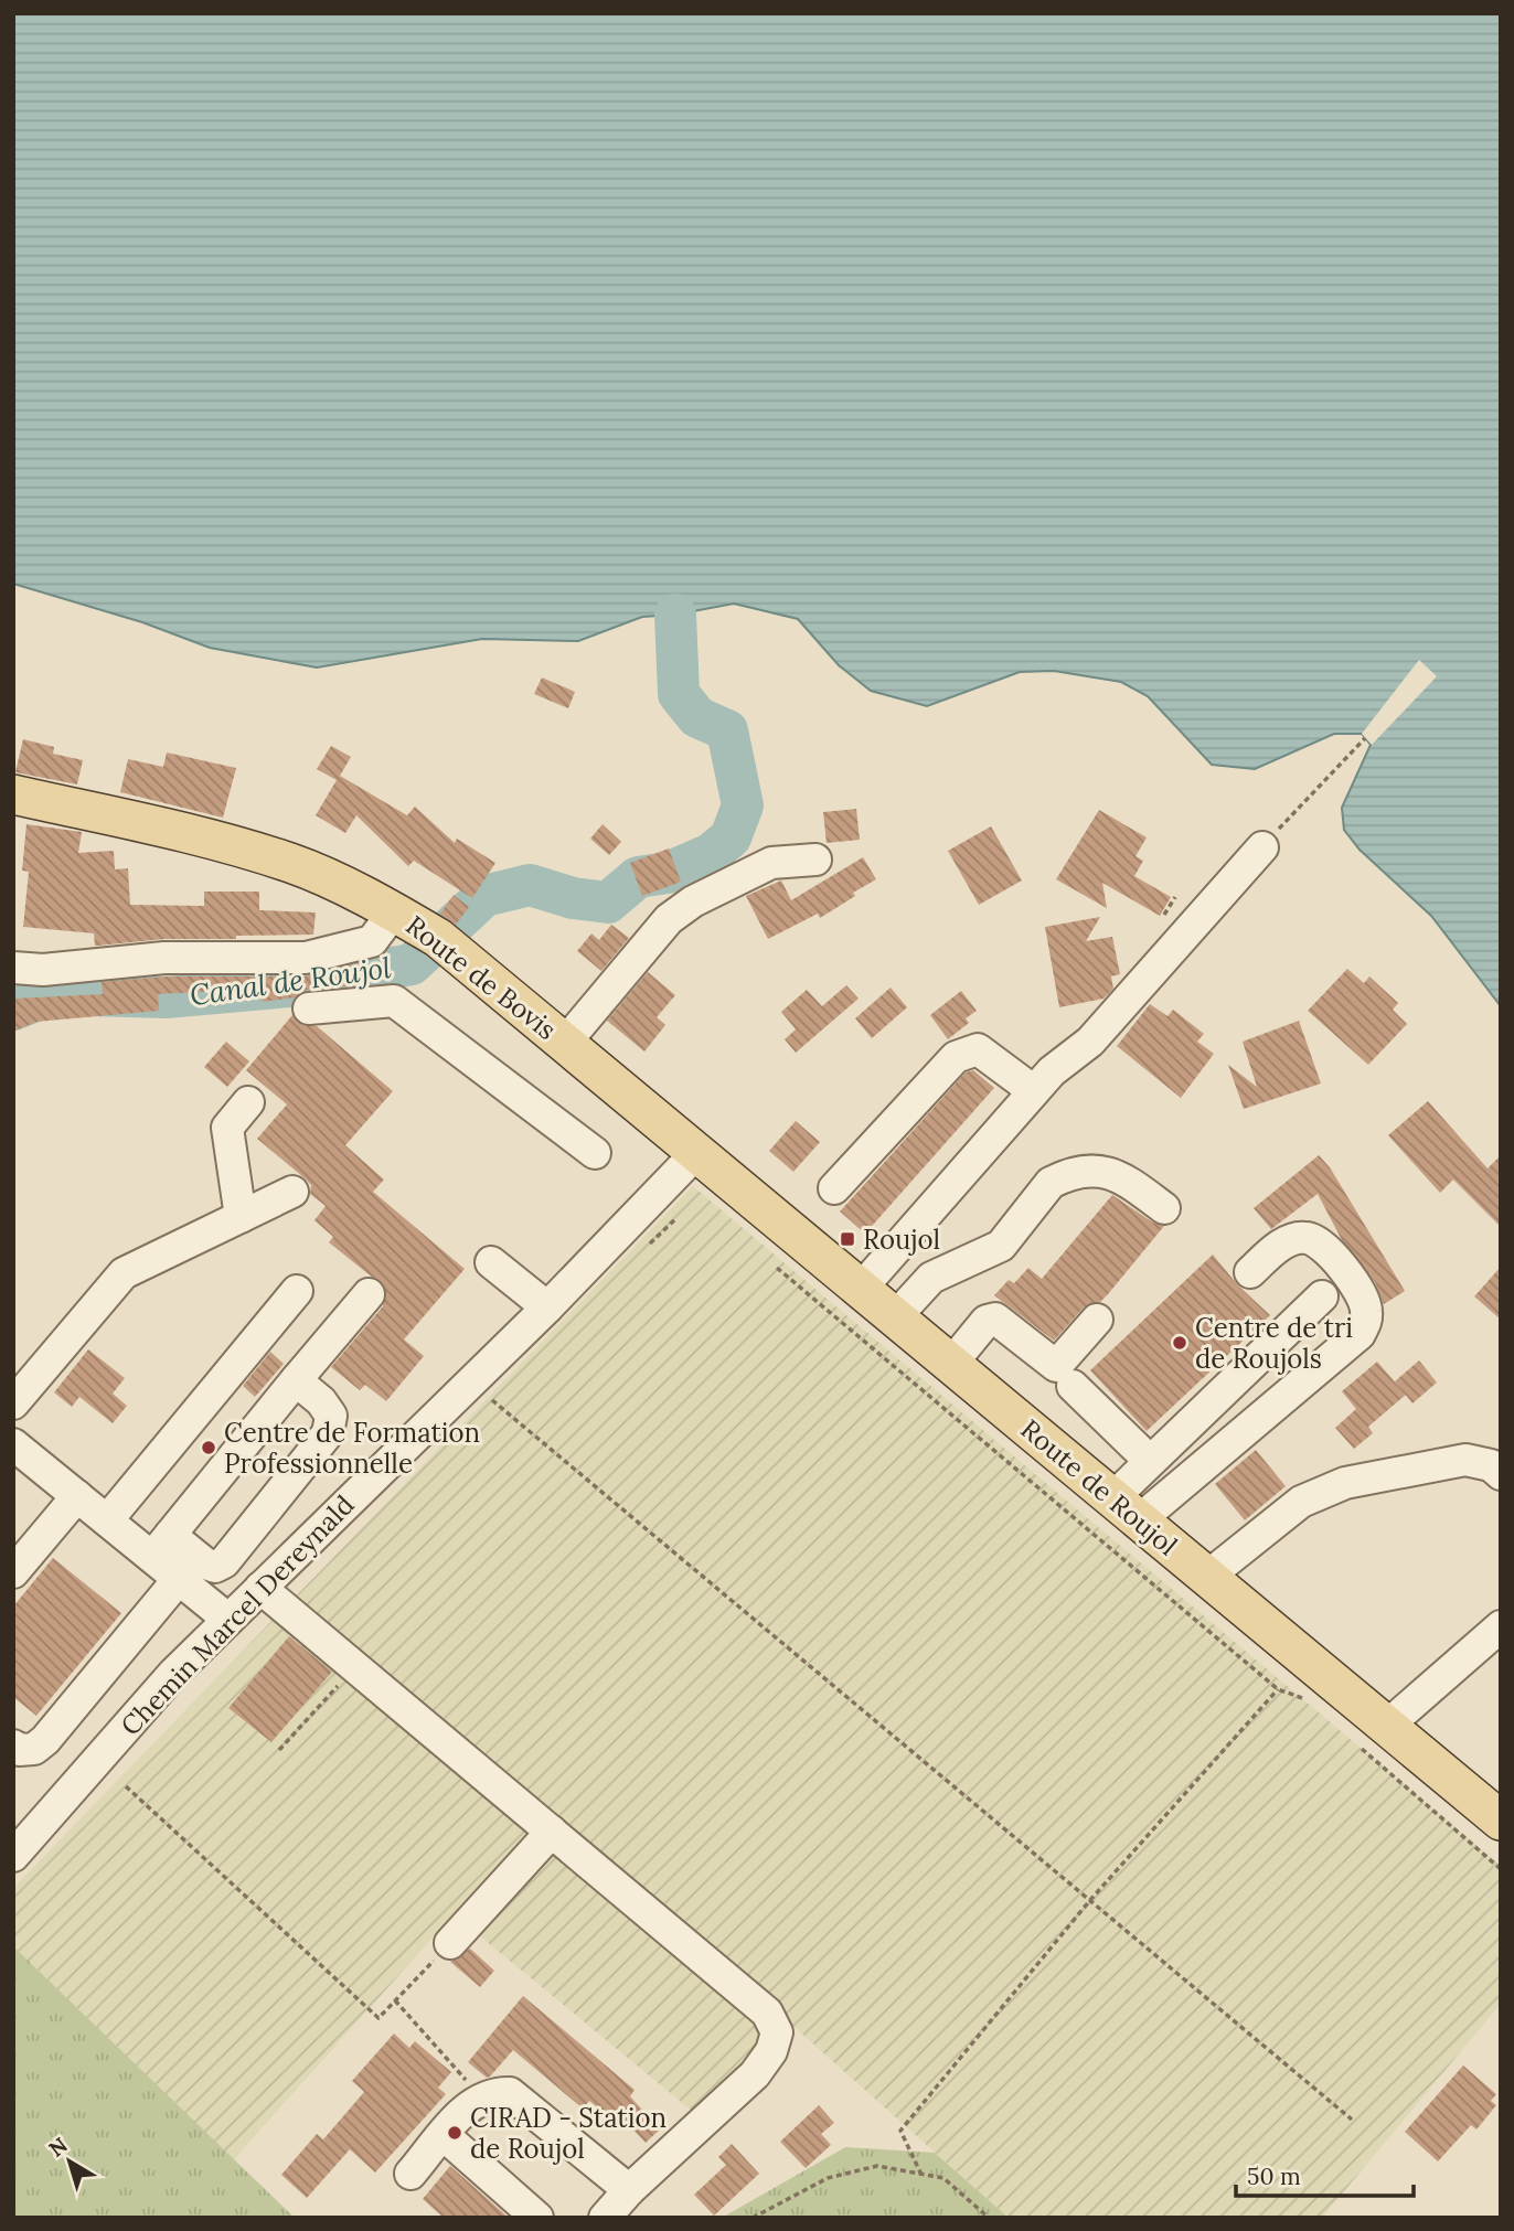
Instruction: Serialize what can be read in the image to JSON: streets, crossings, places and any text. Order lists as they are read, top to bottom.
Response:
{
  "streets": {
    "main road": ["Route de Bovis", "Route de Roujol"],
    "street": ["Chemin Marcel Dereynald"]
  },
  "crossings": [
    ["Route de Bovis", "Route de Roujol"],
    ["Route de Bovis", "Chemin Marcel Dereynald"],
    ["Route de Roujol", "Chemin Marcel Dereynald"]
  ],
  "water": ["Canal de Roujol"],
  "places": {
    "transit": ["Roujol"],
    "other": ["Centre de tri de Roujols", "Centre de Formation Professionnelle", "CIRAD - Station de Roujol"]
  },
  "scale_bar": "50 m",
  "north": "top left"
}
